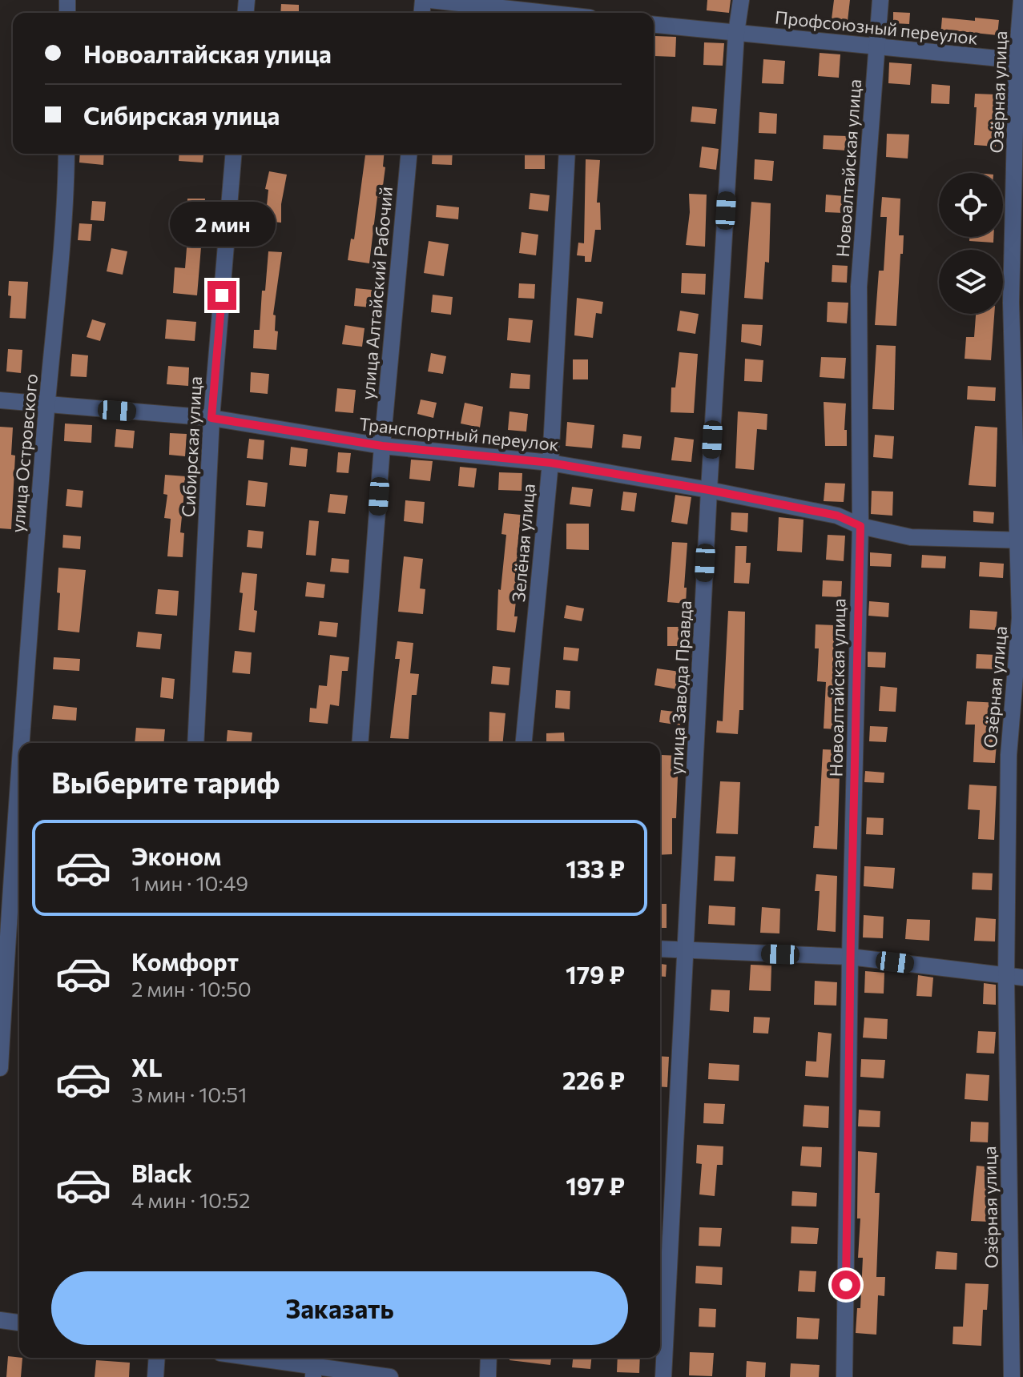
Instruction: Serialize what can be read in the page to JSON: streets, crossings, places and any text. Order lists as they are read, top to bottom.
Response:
{
  "streets": {
    "street": [
      "Профсоюзный переулок",
      "Озёрная улица",
      "Новоалтайская улица",
      "улица Алтайский Рабочий",
      "Транспортный переулок",
      "Сибирская улица",
      "улица Островского",
      "Зелёная улица",
      "улица Завода Правда"
    ]
  },
  "crossings": [
    ["Профсоюзный переулок", "Озёрная улица"],
    ["Профсоюзный переулок", "Новоалтайская улица"],
    ["Профсоюзный переулок", "улица Завода Правда"],
    ["Озёрная улица", "Транспортный переулок"],
    ["Новоалтайская улица", "Транспортный переулок"],
    ["улица Алтайский Рабочий", "Транспортный переулок"],
    ["Транспортный переулок", "Сибирская улица"],
    ["Транспортный переулок", "улица Островского"],
    ["Транспортный переулок", "Зелёная улица"],
    ["Транспортный переулок", "улица Завода Правда"]
  ],
  "page": {
    "banner": ["Новоалтайская улица", "Сибирская улица"],
    "bubble": "2 мин",
    "heading": "Выберите тариф",
    "list": [
      {
        "name": "Эконом",
        "note": "1 мин · 10:49",
        "value": "133 ₽"
      },
      {
        "name": "Комфорт",
        "note": "2 мин · 10:50",
        "value": "179 ₽"
      },
      {
        "name": "XL",
        "note": "3 мин · 10:51",
        "value": "226 ₽"
      },
      {
        "name": "Black",
        "note": "4 мин · 10:52",
        "value": "197 ₽"
      }
    ],
    "buttons": "Заказать"
  }
}
